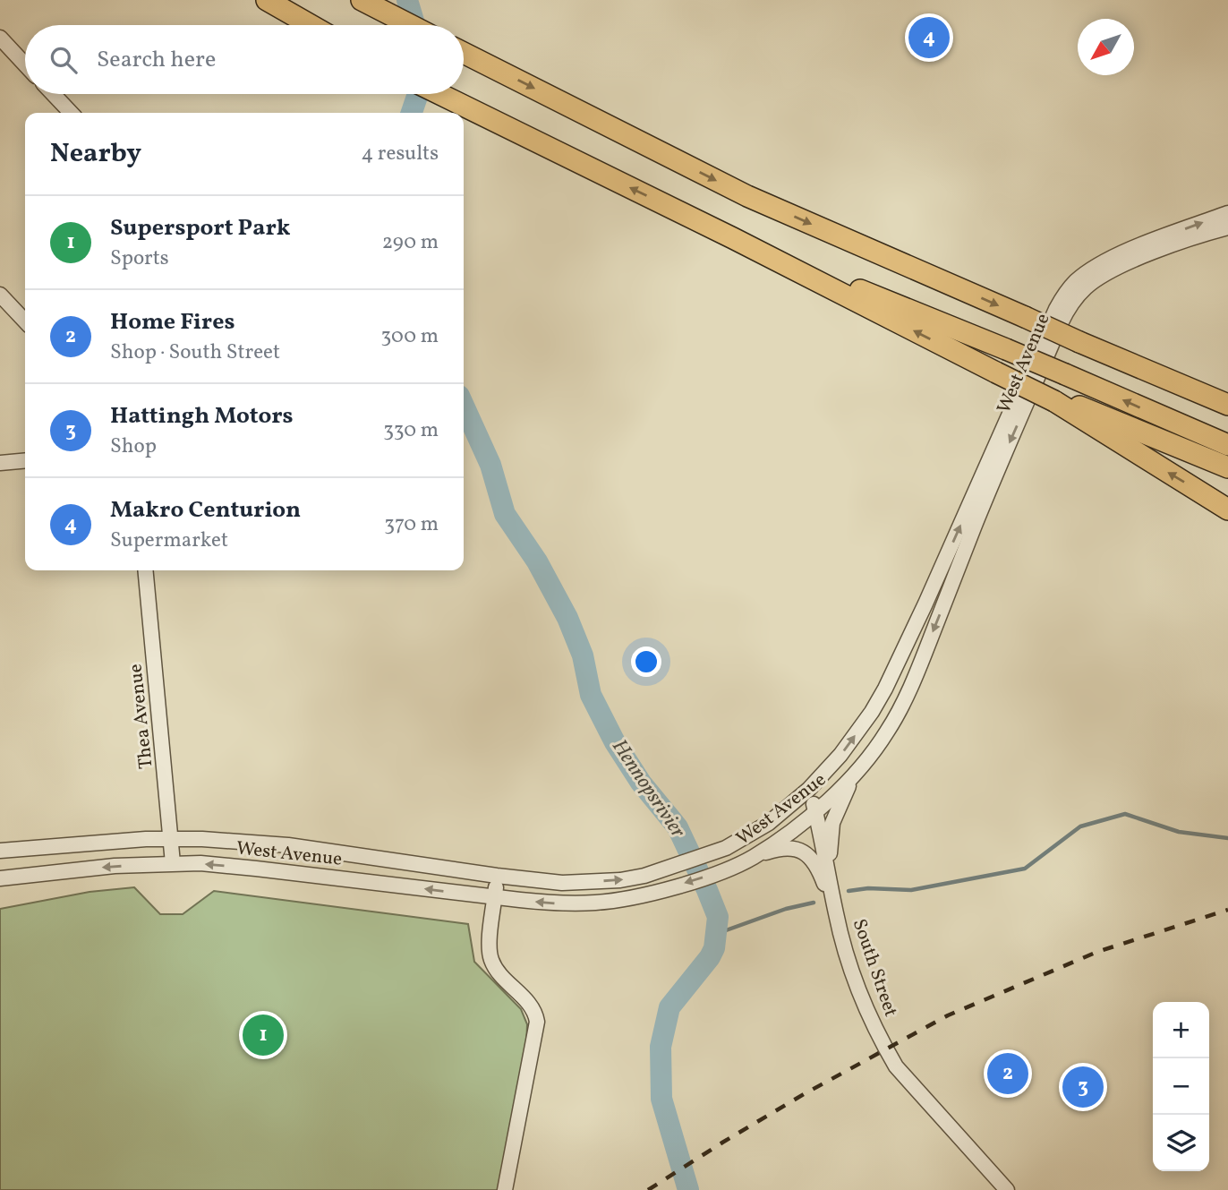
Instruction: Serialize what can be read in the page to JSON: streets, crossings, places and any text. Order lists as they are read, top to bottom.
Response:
{
  "streets": {
    "street": ["West Avenue", "Thea Avenue", "South Street"]
  },
  "crossings": [
    ["West Avenue", "Thea Avenue"],
    ["West Avenue", "South Street"]
  ],
  "water": ["Hennopsrivier"],
  "north": "bottom left",
  "page": {
    "pins": [
      "4",
      "1",
      "2",
      "3"
    ],
    "search": "Search here",
    "heading": ["Nearby", "4 results"],
    "list": [
      {
        "mark": "1",
        "name": "Supersport Park",
        "note": "Sports",
        "value": "290 m"
      },
      {
        "mark": "2",
        "name": "Home Fires",
        "note": "Shop · South Street",
        "value": "300 m"
      },
      {
        "mark": "3",
        "name": "Hattingh Motors",
        "note": "Shop",
        "value": "330 m"
      },
      {
        "mark": "4",
        "name": "Makro Centurion",
        "note": "Supermarket",
        "value": "370 m"
      }
    ],
    "map_buttons": ["+", "−"]
  }
}
